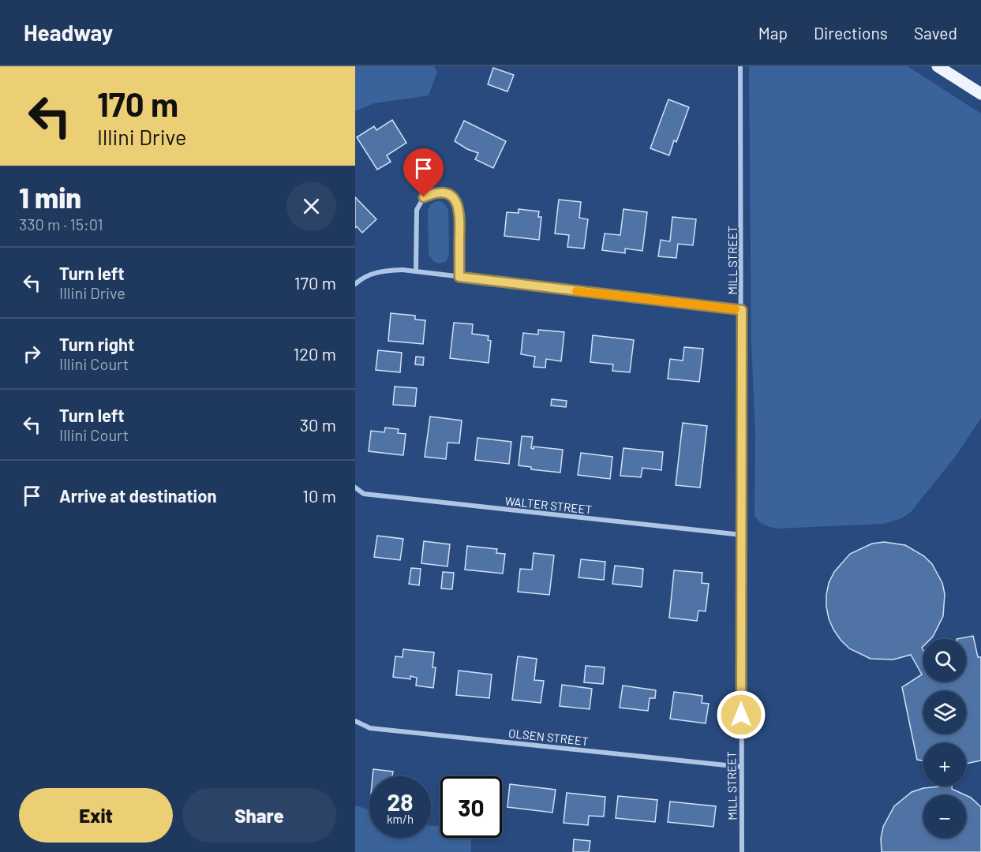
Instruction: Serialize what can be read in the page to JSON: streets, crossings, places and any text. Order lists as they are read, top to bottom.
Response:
{
  "streets": {
    "street": ["MILL STREET", "WALTER STREET", "OLSEN STREET"]
  },
  "crossings": [
    ["MILL STREET", "WALTER STREET"],
    ["MILL STREET", "OLSEN STREET"]
  ],
  "page": {
    "header": "Headway",
    "nav": ["Map", "Directions", "Saved"],
    "turn": ["170 m", "Illini Drive"],
    "heading": ["1 min", "330 m · 15:01"],
    "list": [
      {
        "name": "Turn left",
        "note": "Illini Drive",
        "value": "170 m"
      },
      {
        "name": "Turn right",
        "note": "Illini Court",
        "value": "120 m"
      },
      {
        "name": "Turn left",
        "note": "Illini Court",
        "value": "30 m"
      },
      {
        "name": "Arrive at destination",
        "value": "10 m"
      }
    ],
    "map_buttons": ["+", "−"],
    "speed": "28 km/h",
    "limit": "30",
    "buttons": ["Exit", "Share"]
  }
}
